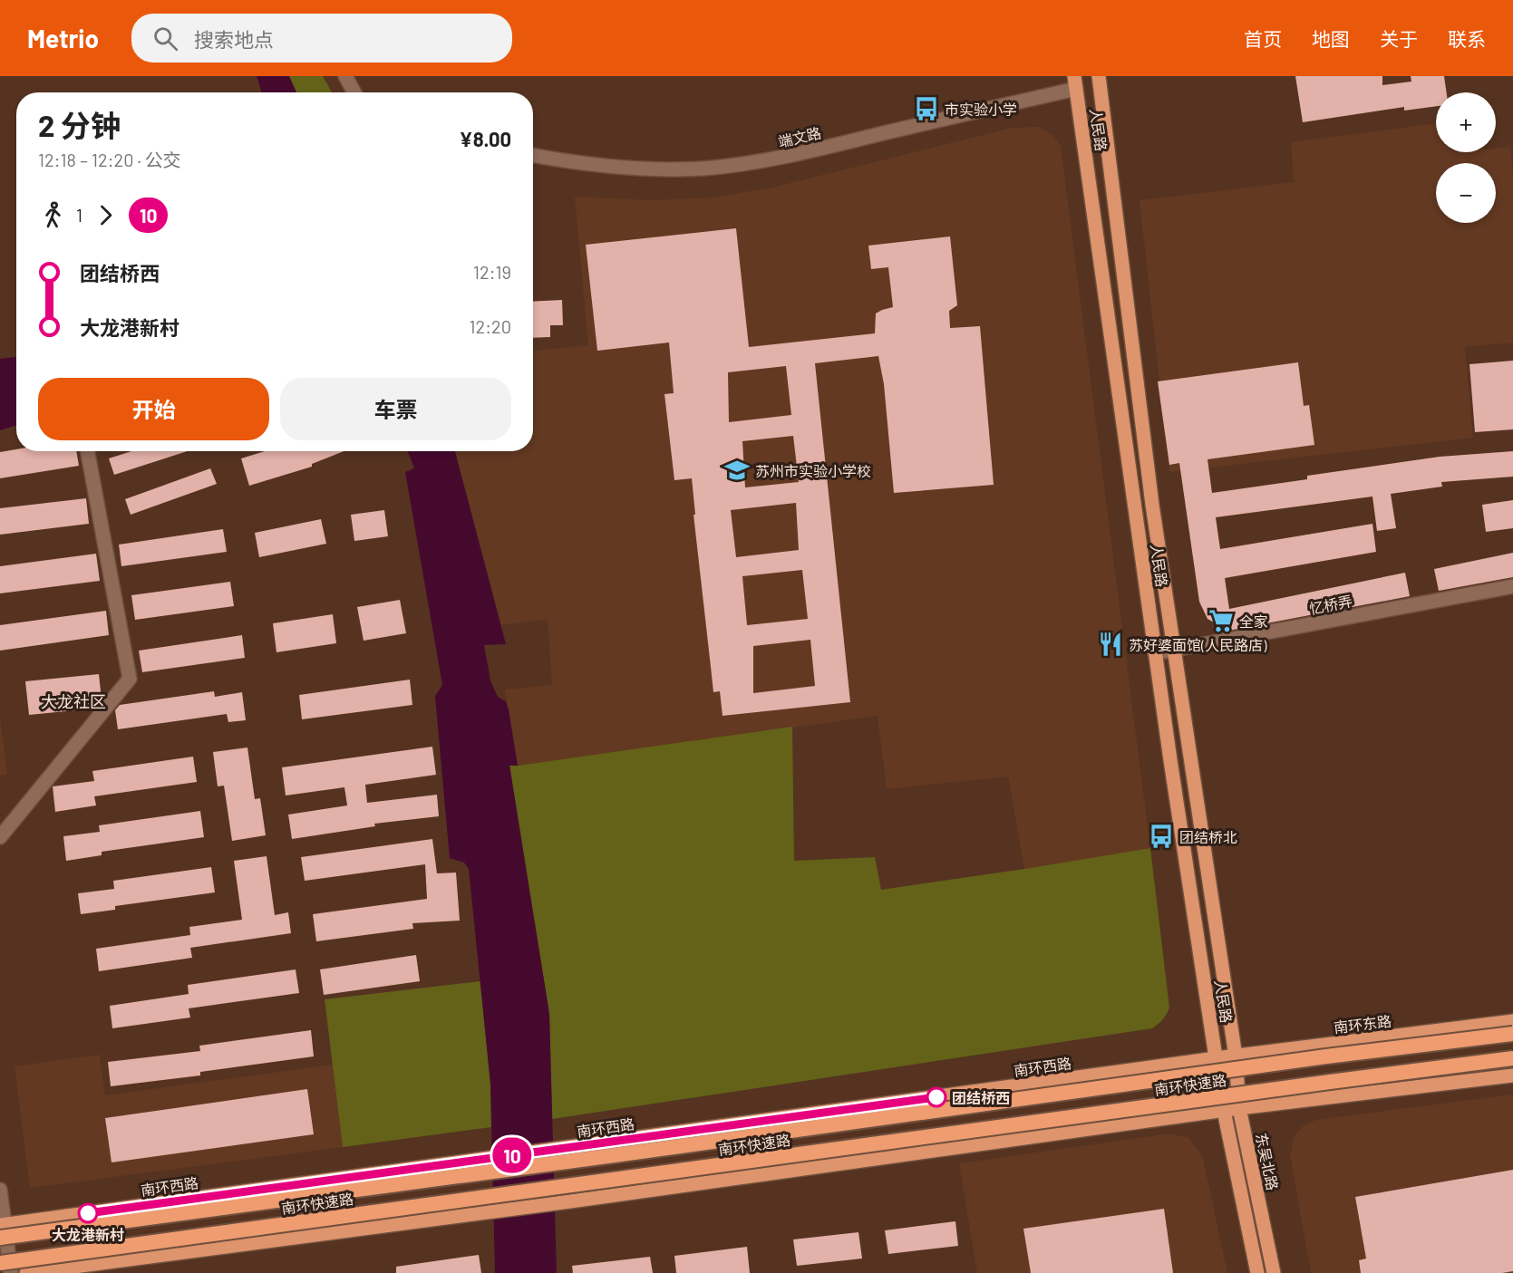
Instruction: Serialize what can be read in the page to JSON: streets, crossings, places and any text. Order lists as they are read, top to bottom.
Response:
{
  "streets": {
    "highway": ["南环快速路"],
    "main road": [
      "人民路",
      "南环东路",
      "南环西路",
      "东吴北路"
    ],
    "street": ["端文路", "忆桥弄"]
  },
  "crossings": [
    ["人民路", "端文路"],
    ["人民路", "忆桥弄"],
    ["人民路", "南环东路"],
    ["人民路", "南环西路"],
    ["人民路", "东吴北路"],
    ["南环东路", "南环西路"],
    ["南环东路", "东吴北路"],
    ["南环西路", "南环快速路"]
  ],
  "districts": ["大龙社区"],
  "places": {
    "bus stop": ["市实验小学", "团结桥北"],
    "school or university": ["苏州市实验小学校"],
    "supermarket": ["全家"],
    "restaurant": ["苏好婆面馆(人民路店)"],
    "other": ["团结桥西", "大龙港新村"]
  },
  "lines": ["bus line 10"],
  "page": {
    "header": "Metrio",
    "search": "搜索地点",
    "nav": [
      "首页",
      "地图",
      "关于",
      "联系"
    ],
    "on_map": "10",
    "map_buttons": ["+", "−"],
    "heading": ["2 分钟", "12:18 – 12:20 · 公交", "¥8.00"],
    "legs": ["1", "10"],
    "list": [
      {
        "name": "团结桥西",
        "value": "12:19"
      },
      {
        "name": "大龙港新村",
        "value": "12:20"
      }
    ],
    "buttons": ["开始", "车票"]
  }
}
